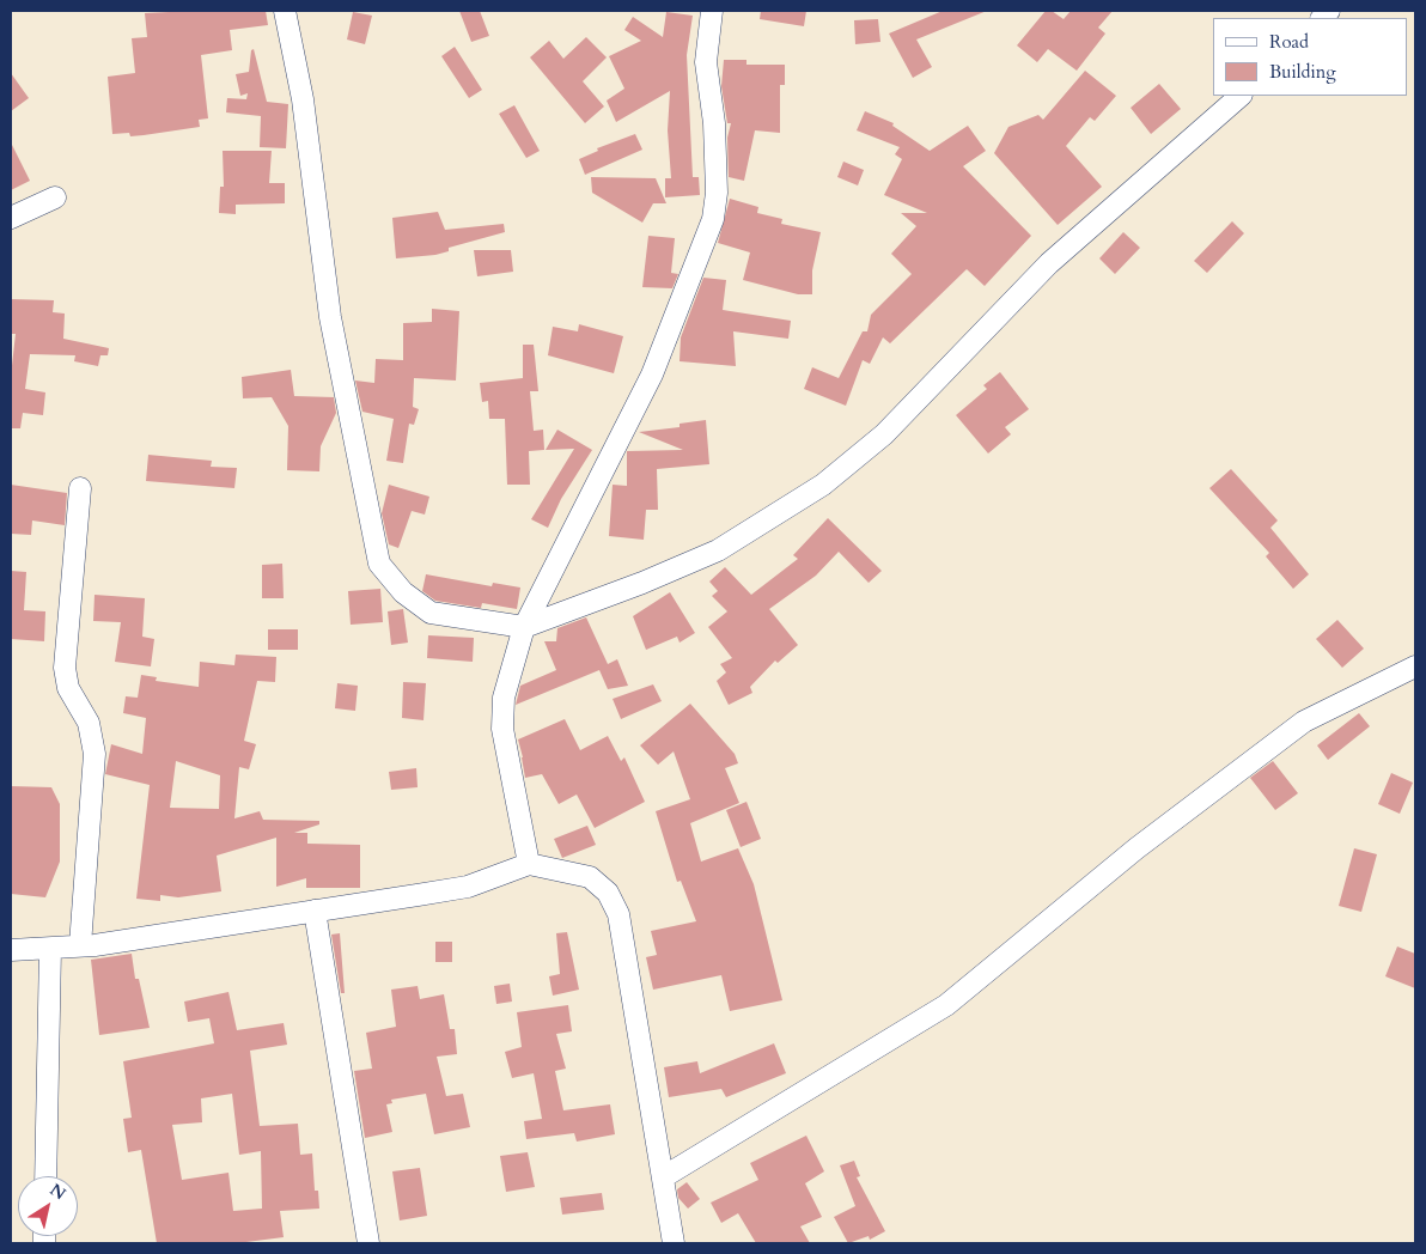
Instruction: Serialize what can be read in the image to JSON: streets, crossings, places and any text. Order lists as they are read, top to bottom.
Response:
{
  "legend": ["Road", "Building"],
  "north": "top right"
}
